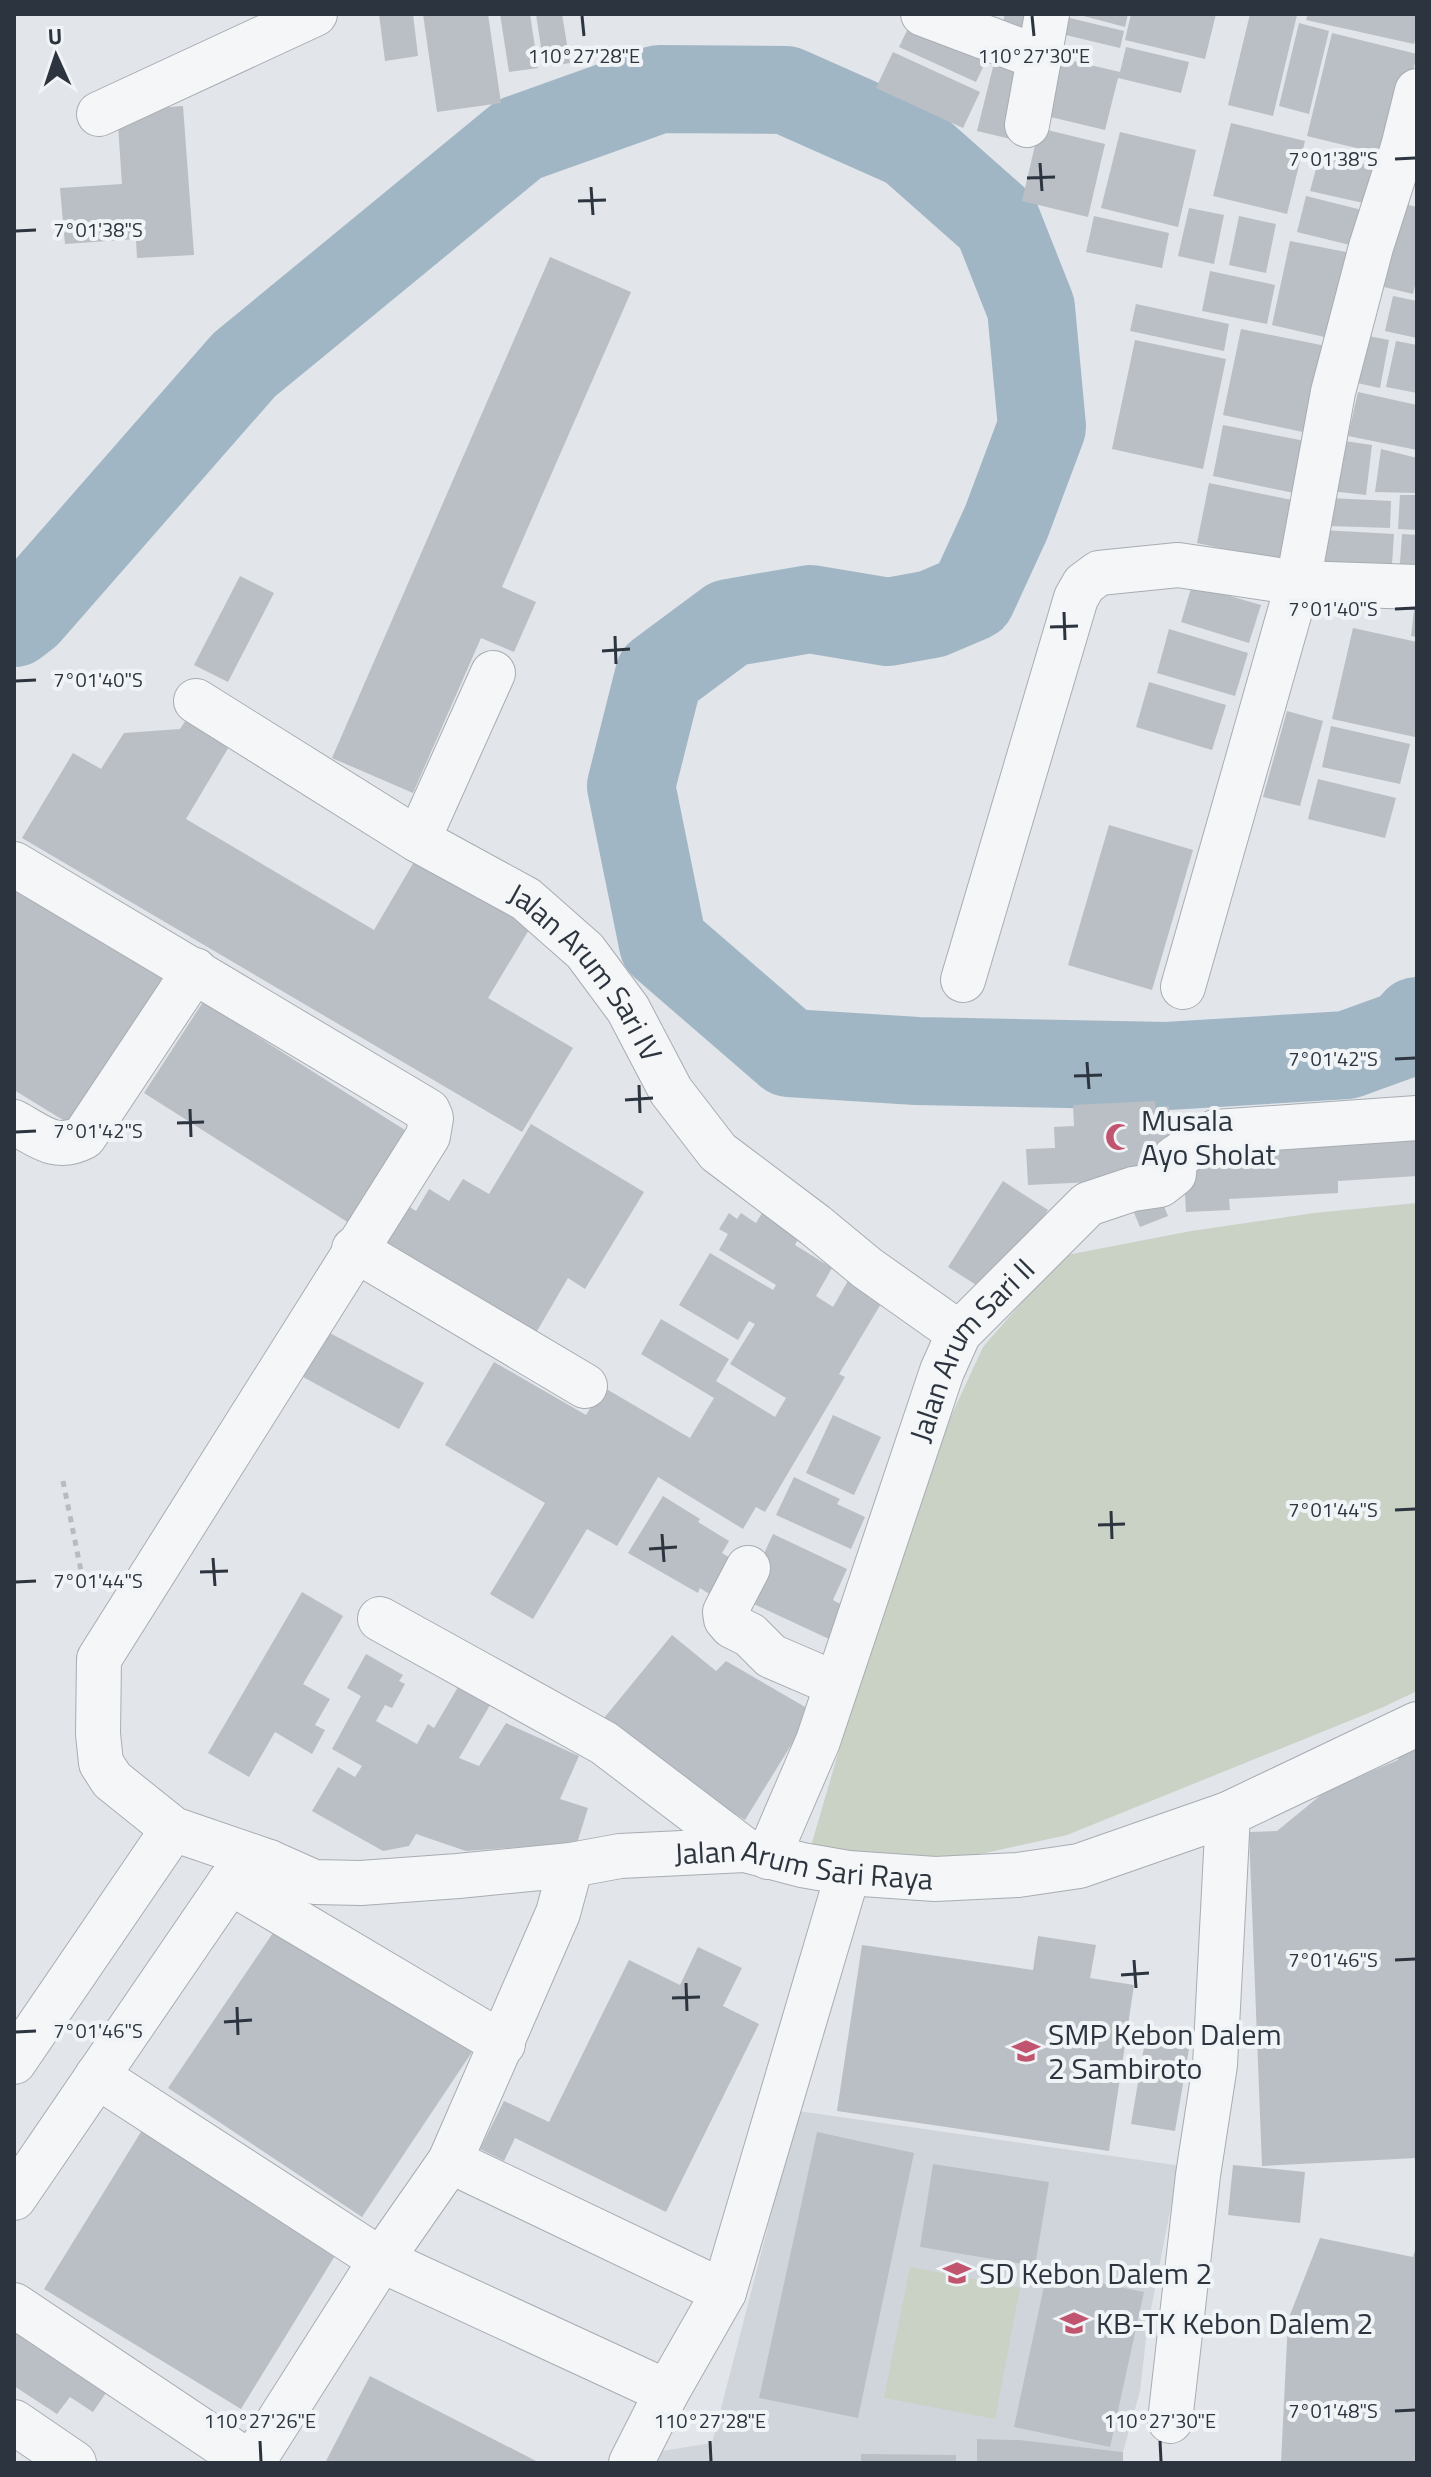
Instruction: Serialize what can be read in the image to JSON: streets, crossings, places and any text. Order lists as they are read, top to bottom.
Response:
{
  "streets": {
    "street": ["Jalan Arum Sari IV", "Jalan Arum Sari II", "Jalan Arum Sari Raya"]
  },
  "crossings": [
    ["Jalan Arum Sari IV", "Jalan Arum Sari II"],
    ["Jalan Arum Sari II", "Jalan Arum Sari Raya"]
  ],
  "places": {
    "mosque": ["Musala Ayo Sholat"],
    "school or university": ["SMP Kebon Dalem 2 Sambiroto", "SD Kebon Dalem 2", "KB-TK Kebon Dalem 2"]
  },
  "north": "top",
  "coordinates": [
    "110°27'28\"E",
    "110°27'30\"E",
    "7°01'38\"S",
    "7°01'40\"S",
    "7°01'42\"S",
    "7°01'44\"S",
    "7°01'46\"S",
    "7°01'48\"S",
    "110°27'26\"E"
  ]
}
